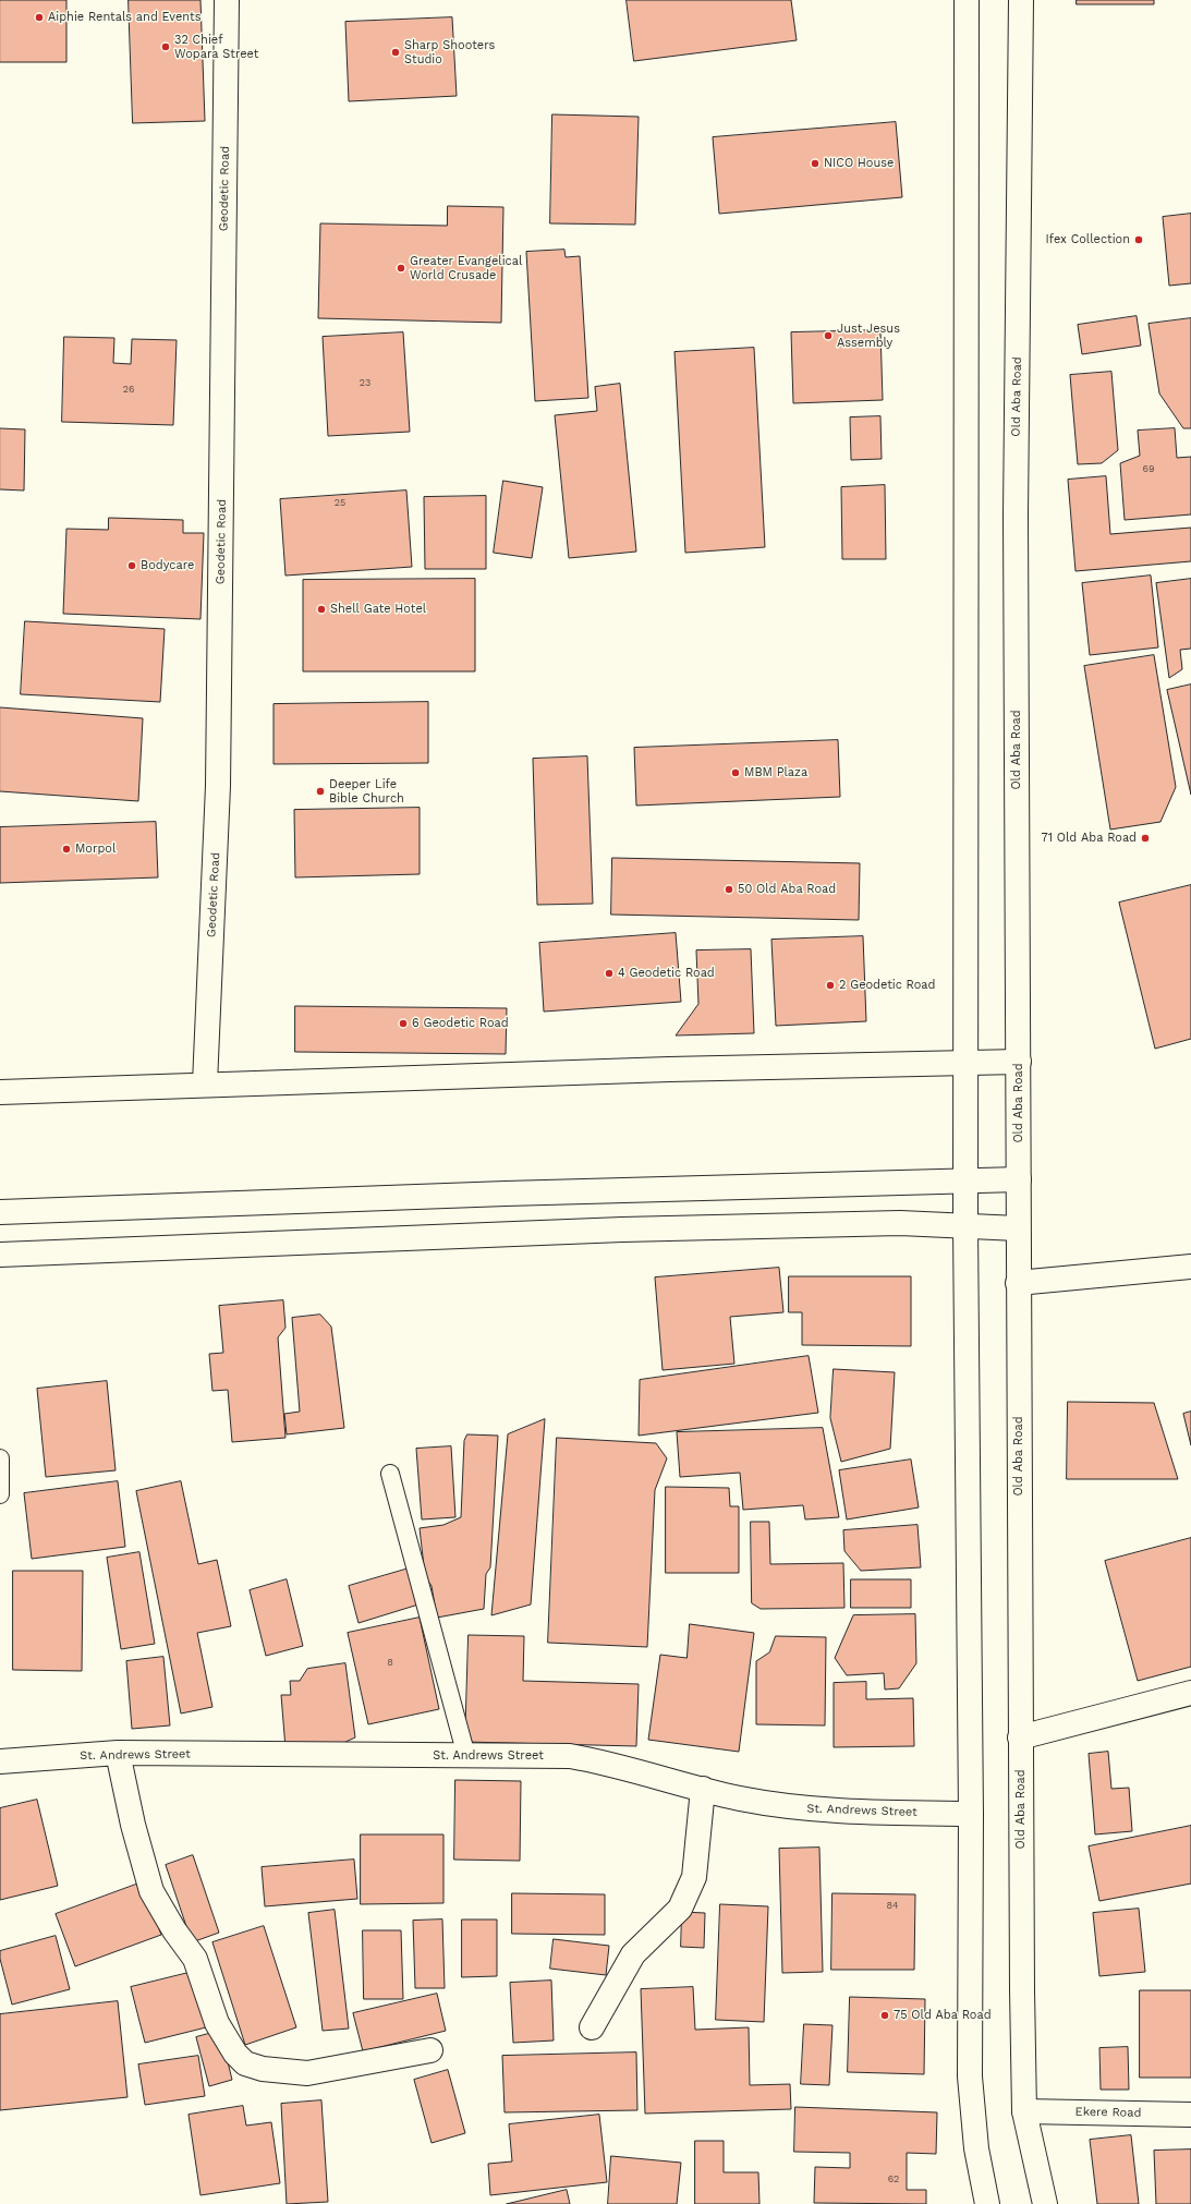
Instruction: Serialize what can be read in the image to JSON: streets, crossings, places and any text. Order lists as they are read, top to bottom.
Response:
{
  "streets": {
    "street": [
      "Geodetic Road",
      "Old Aba Road",
      "St. Andrews Street",
      "Ekere Road"
    ]
  },
  "crossings": [
    ["Old Aba Road", "Ekere Road"]
  ],
  "places": [
    "Aiphie Rentals and Events",
    "32 Chief Wopara Street",
    "Sharp Shooters Studio",
    "NICO House",
    "Ifex Collection",
    "Greater Evangelical World Crusade",
    "Just Jesus Assembly",
    "Bodycare",
    "Shell Gate Hotel",
    "MBM Plaza",
    "Deeper Life Bible Church",
    "71 Old Aba Road",
    "Morpol",
    "50 Old Aba Road",
    "4 Geodetic Road",
    "2 Geodetic Road",
    "6 Geodetic Road",
    "75 Old Aba Road"
  ],
  "house_numbers": [
    "23",
    "26",
    "69",
    "25",
    "8",
    "84",
    "62"
  ]
}
